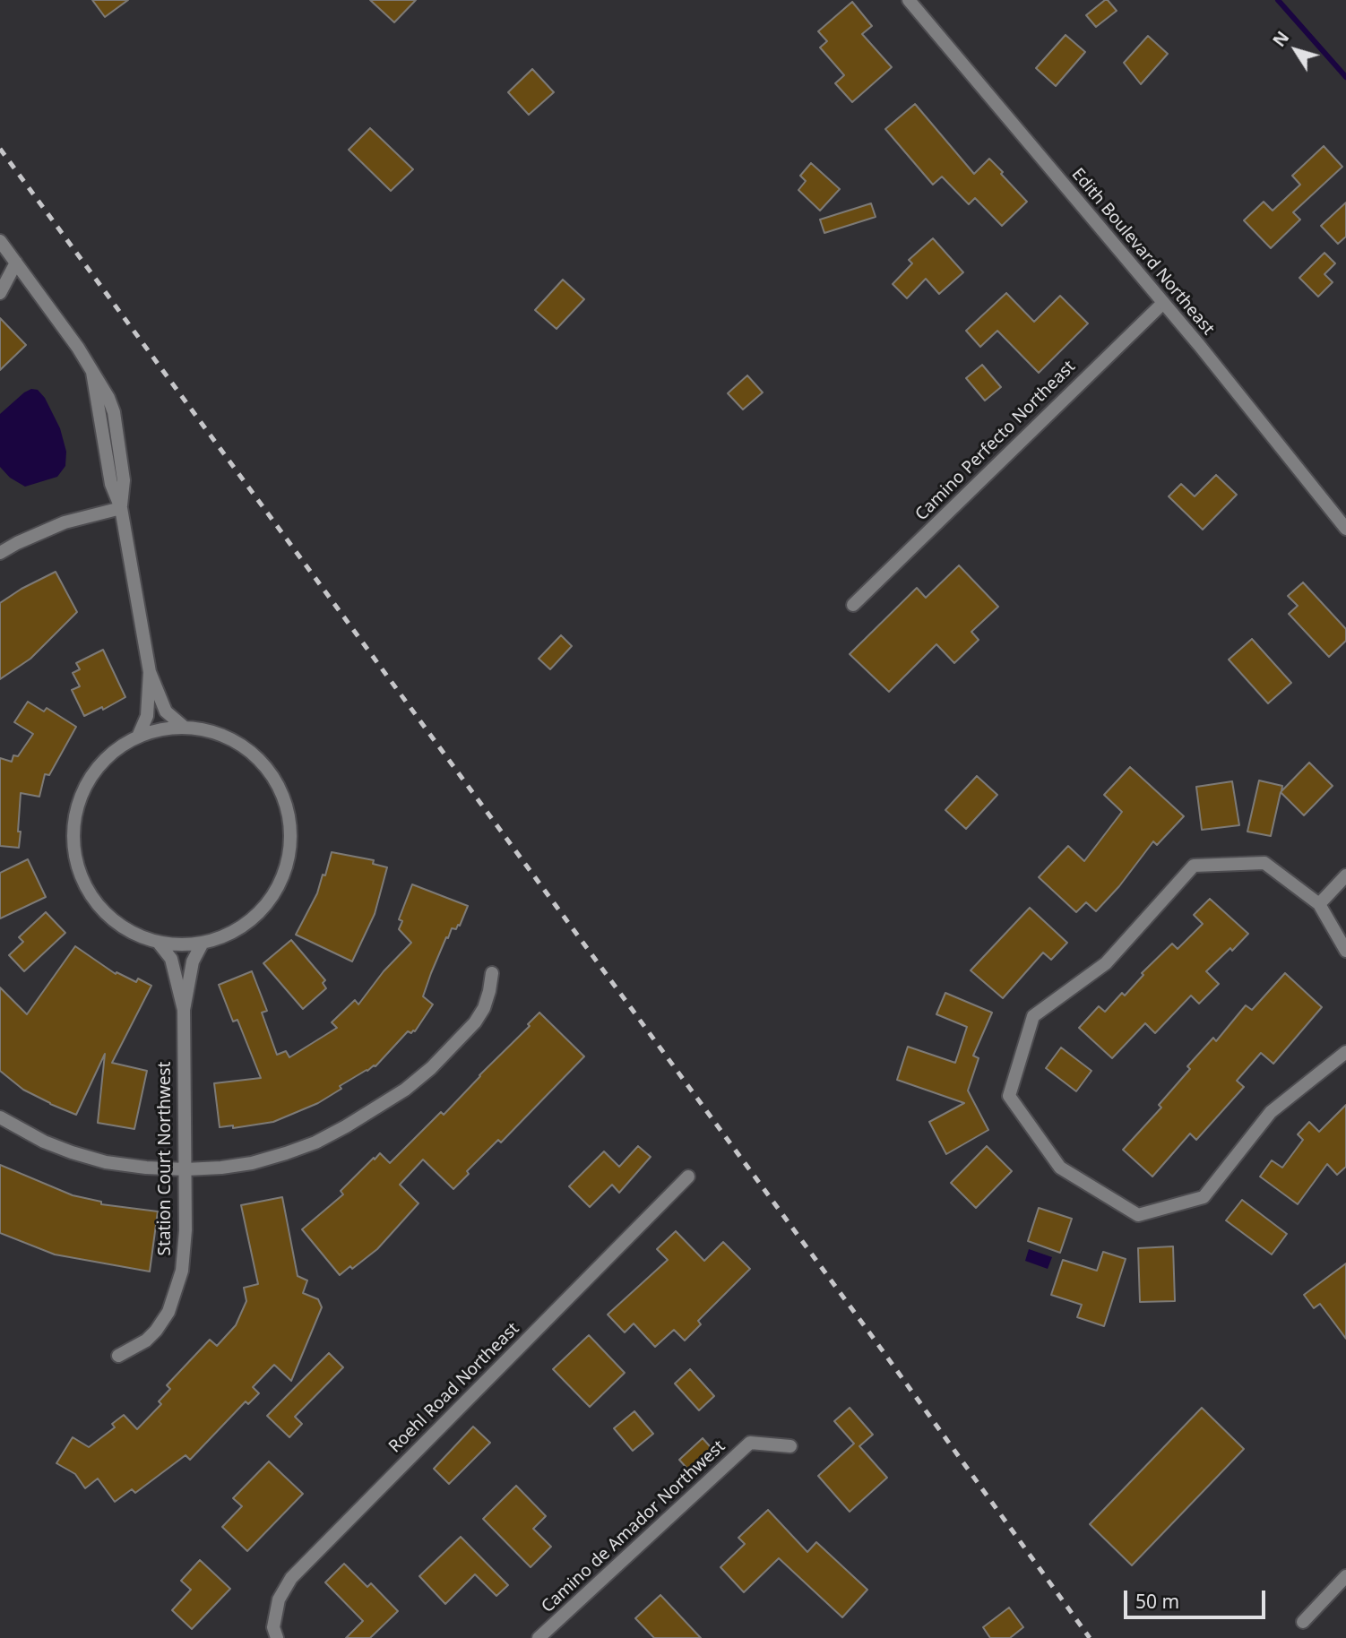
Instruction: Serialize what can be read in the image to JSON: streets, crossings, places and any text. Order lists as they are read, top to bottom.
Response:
{
  "streets": {
    "street": [
      "Edith Boulevard Northeast",
      "Camino Perfecto Northeast",
      "Station Court Northwest",
      "Roehl Road Northeast",
      "Camino de Amador Northwest"
    ]
  },
  "crossings": [
    ["Edith Boulevard Northeast", "Camino Perfecto Northeast"]
  ],
  "scale_bar": "50 m",
  "north": "top left"
}
